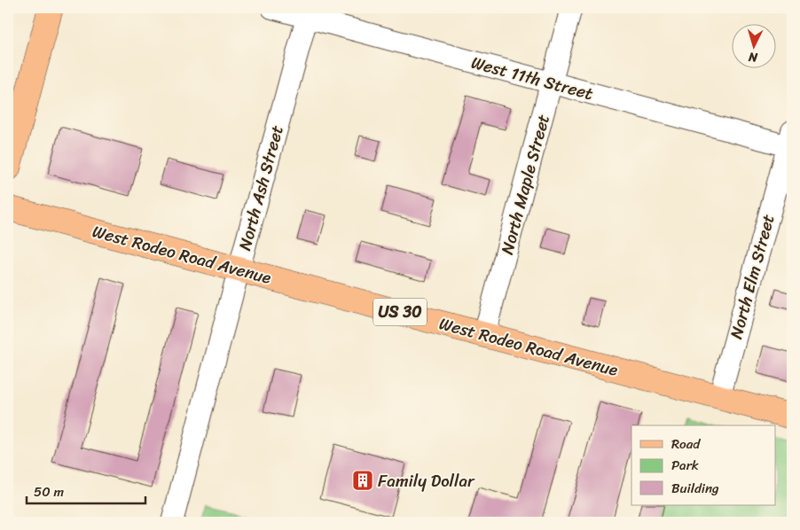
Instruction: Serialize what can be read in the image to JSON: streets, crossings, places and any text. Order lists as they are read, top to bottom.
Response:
{
  "streets": {
    "main road": ["West Rodeo Road Avenue", "US 30"],
    "street": [
      "West 11th Street",
      "North Maple Street",
      "North Ash Street",
      "North Elm Street"
    ]
  },
  "crossings": [
    ["West 11th Street", "North Maple Street"],
    ["West 11th Street", "North Ash Street"],
    ["West 11th Street", "North Elm Street"],
    ["North Maple Street", "West Rodeo Road Avenue"],
    ["North Ash Street", "West Rodeo Road Avenue"],
    ["West Rodeo Road Avenue", "North Elm Street"]
  ],
  "places": {
    "building": ["Family Dollar"]
  },
  "legend": ["Road", "Park", "Building"],
  "scale_bar": "50 m",
  "north": "bottom"
}
